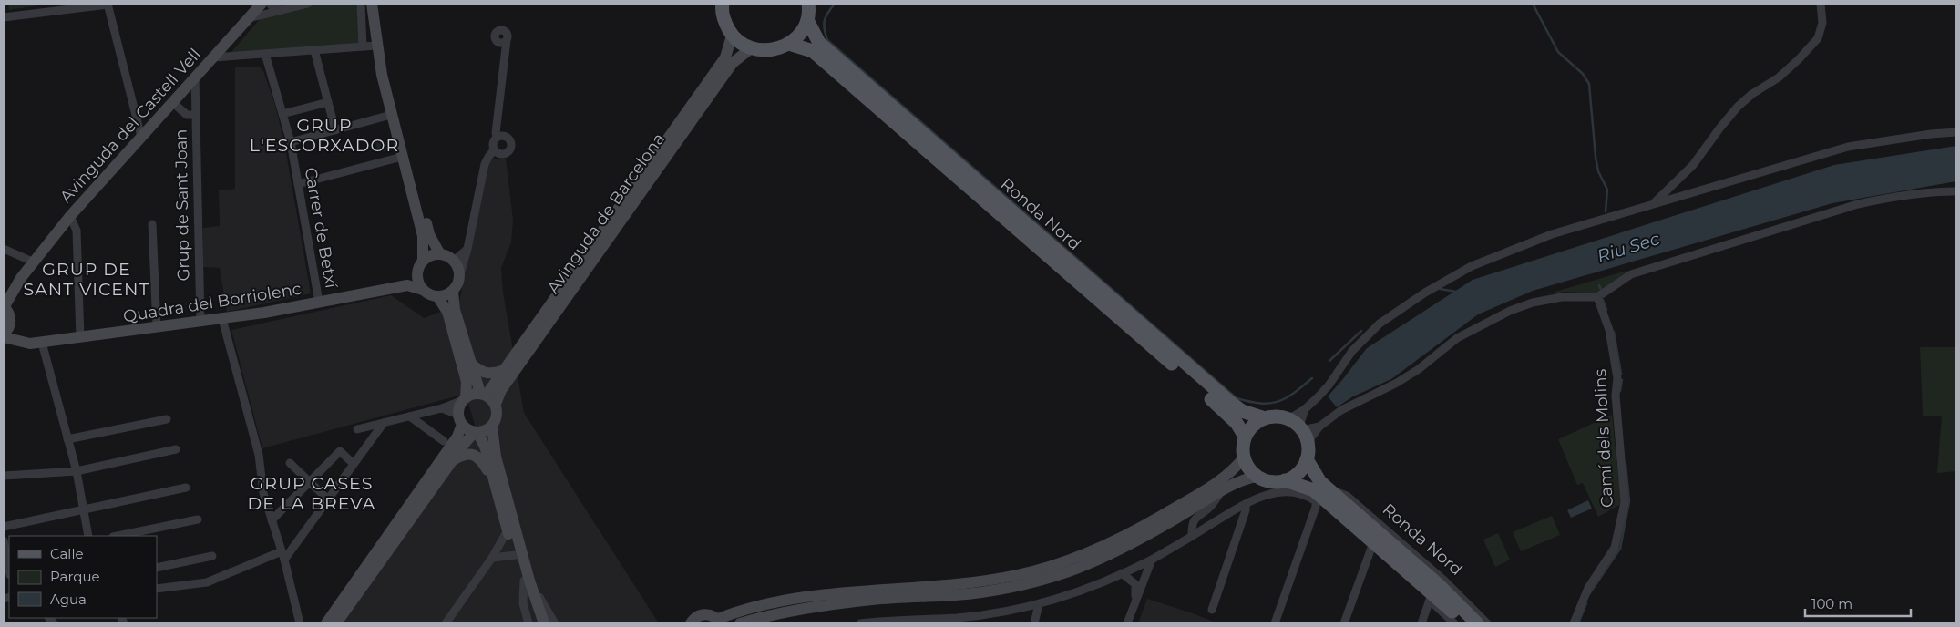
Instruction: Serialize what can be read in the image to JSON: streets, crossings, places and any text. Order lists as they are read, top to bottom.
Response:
{
  "streets": {
    "main road": [
      "Avinguda del Castell Vell",
      "Avinguda de Barcelona",
      "Ronda Nord",
      "Quadra del Borriolenc"
    ],
    "street": ["Grup de Sant Joan", "Carrer de Betxí", "Camí dels Molins"]
  },
  "crossings": [
    ["Avinguda del Castell Vell", "Grup de Sant Joan"],
    ["Grup de Sant Joan", "Quadra del Borriolenc"],
    ["Carrer de Betxí", "Quadra del Borriolenc"]
  ],
  "districts": ["GRUP L'ESCORXADOR", "GRUP DE SANT VICENT", "GRUP CASES DE LA BREVA"],
  "water": ["Riu Sec"],
  "legend": ["Calle", "Parque", "Agua"],
  "scale_bar": "100 m"
}
